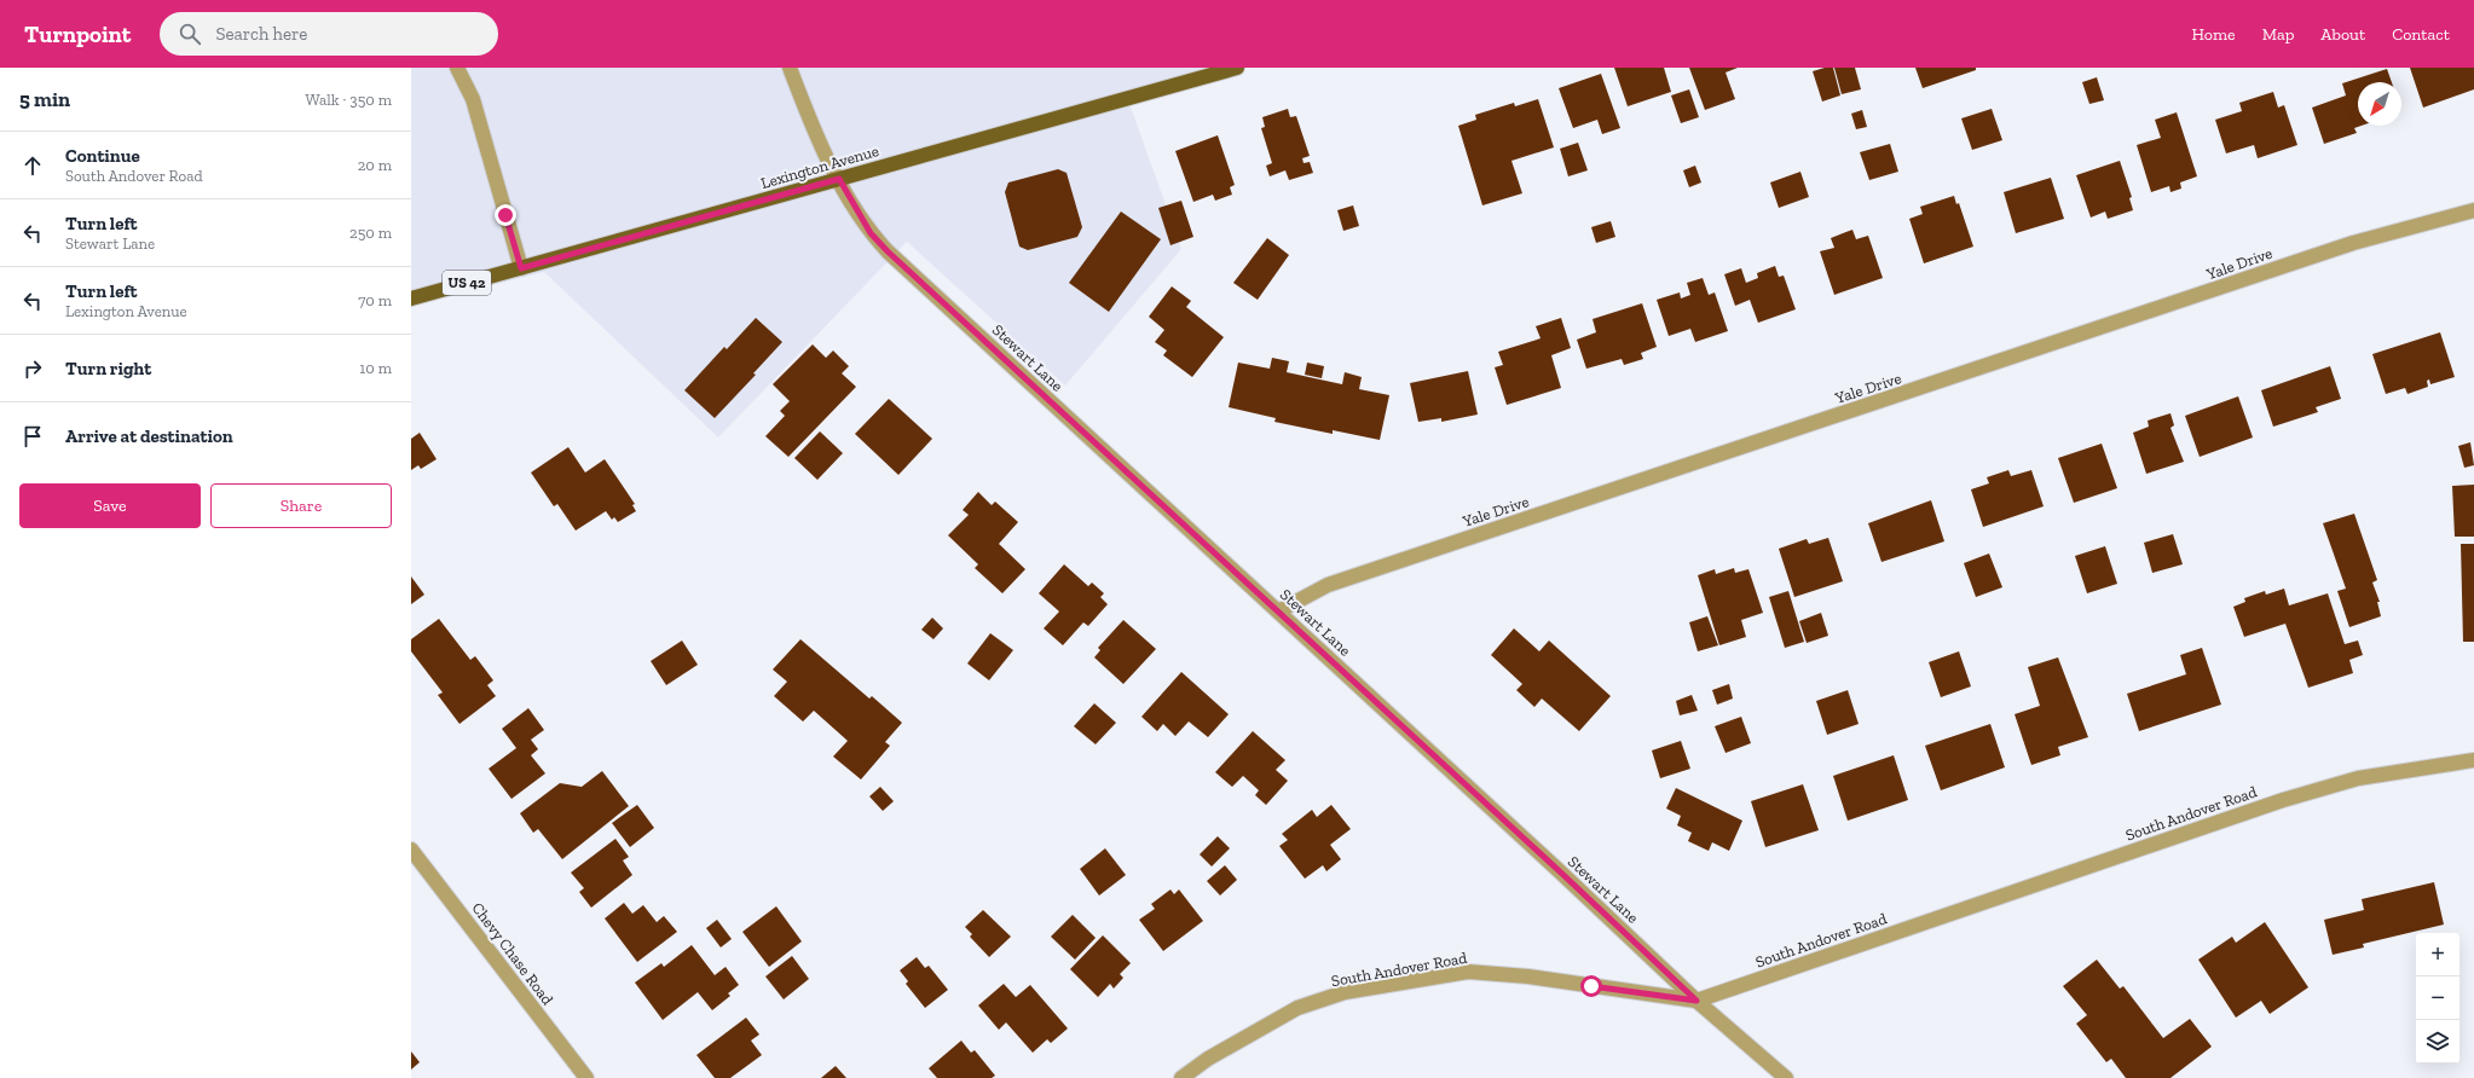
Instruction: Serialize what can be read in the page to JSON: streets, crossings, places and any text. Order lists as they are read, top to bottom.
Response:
{
  "streets": {
    "main road": ["Lexington Avenue", "US 42"],
    "street": [
      "Yale Drive",
      "Stewart Lane",
      "South Andover Road",
      "Chevy Chase Road"
    ]
  },
  "crossings": [
    ["Lexington Avenue", "Stewart Lane"],
    ["Yale Drive", "Stewart Lane"],
    ["Stewart Lane", "South Andover Road"]
  ],
  "north": "bottom left",
  "page": {
    "header": "Turnpoint",
    "search": "Search here",
    "nav": [
      "Home",
      "Map",
      "About",
      "Contact"
    ],
    "heading": ["5 min", "Walk · 350 m"],
    "list": [
      ["Continue", "South Andover Road", "20 m"],
      ["Turn left", "Stewart Lane", "250 m"],
      ["Turn left", "Lexington Avenue", "70 m"],
      ["Turn right", "10 m"],
      "Arrive at destination"
    ],
    "buttons": ["Save", "Share"],
    "map_buttons": ["+", "−"]
  }
}
